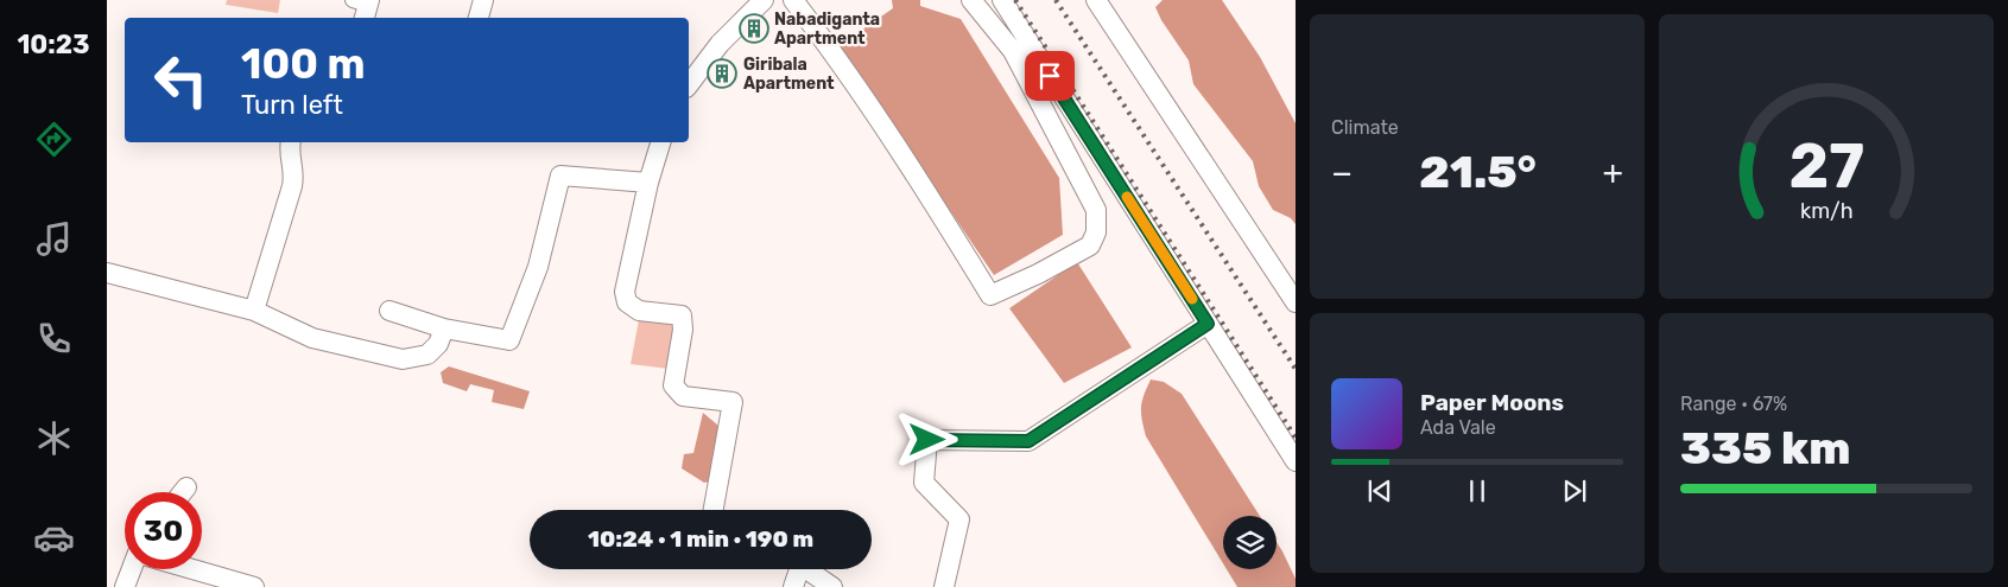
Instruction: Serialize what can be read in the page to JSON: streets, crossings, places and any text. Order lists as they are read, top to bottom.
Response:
{
  "places": {
    "building": ["Nabadiganta Apartment", "Giribala Apartment"]
  },
  "page": {
    "tabs": "10:23",
    "tile": [
      "Climate",
      ["Range · 67%", "335 km"]
    ],
    "turn": ["100 m", "Turn left"],
    "heat": ["−", "21.5°", "+"],
    "song": ["Paper Moons", "Ada Vale"],
    "limit": "30",
    "trip": "10:24 · 1 min · 190 m",
    "gauge": ["27", "km/h"]
  }
}
